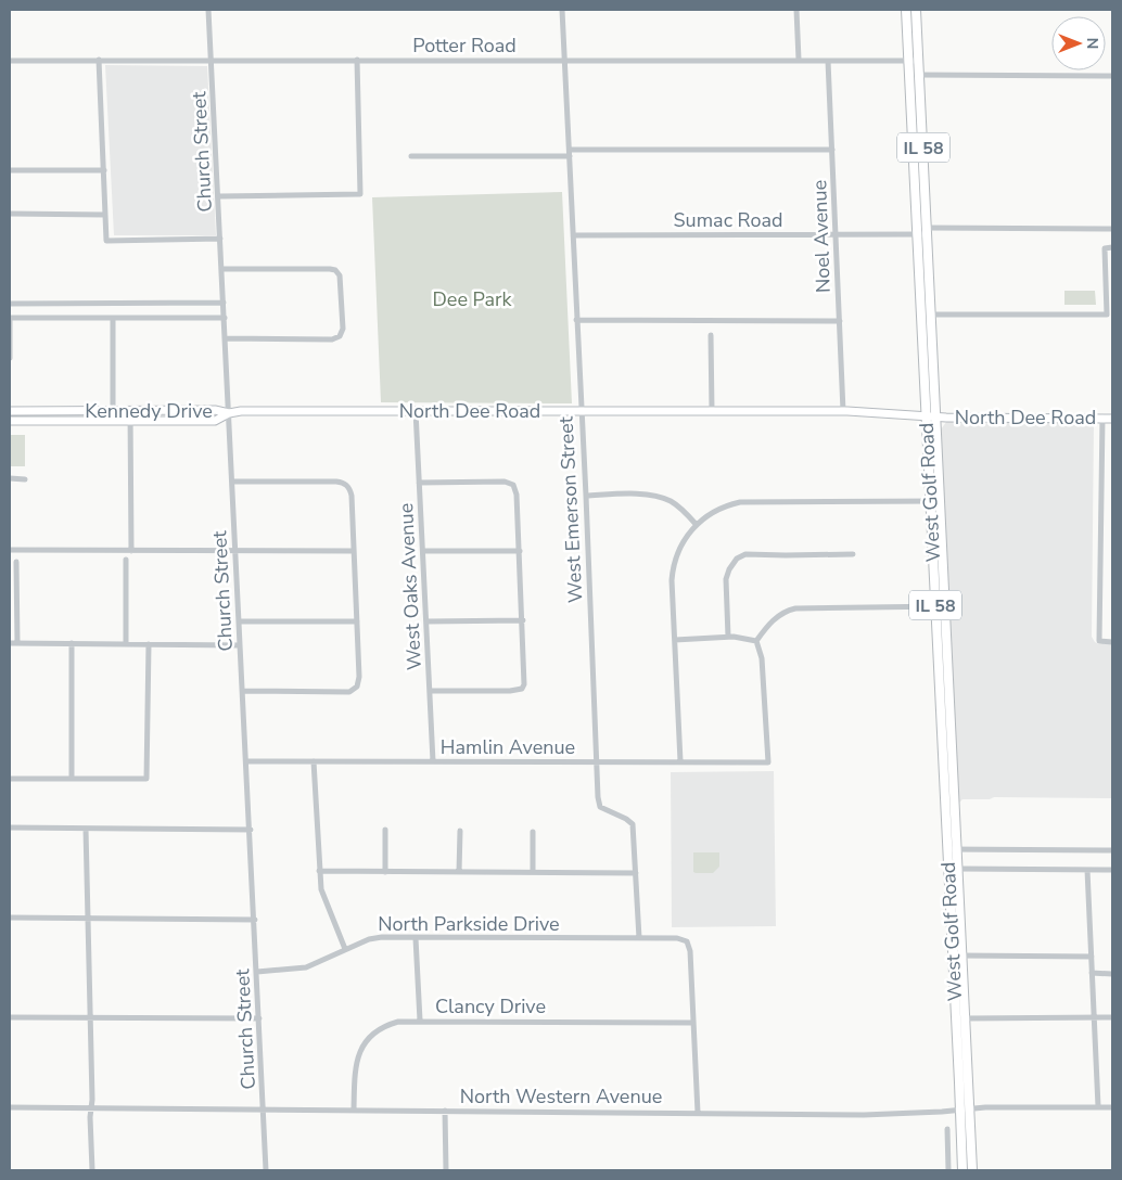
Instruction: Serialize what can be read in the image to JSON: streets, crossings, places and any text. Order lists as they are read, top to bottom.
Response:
{
  "streets": {
    "main road": ["IL 58", "West Golf Road"],
    "street": [
      "Potter Road",
      "Church Street",
      "Sumac Road",
      "Noel Avenue",
      "Kennedy Drive",
      "North Dee Road",
      "West Emerson Street",
      "West Oaks Avenue",
      "Hamlin Avenue",
      "North Parkside Drive",
      "Clancy Drive",
      "North Western Avenue"
    ]
  },
  "crossings": [
    ["Potter Road", "Church Street"],
    ["Potter Road", "Noel Avenue"],
    ["Potter Road", "West Golf Road"],
    ["Potter Road", "West Emerson Street"],
    ["Church Street", "Kennedy Drive"],
    ["Church Street", "North Dee Road"],
    ["Church Street", "Hamlin Avenue"],
    ["Church Street", "North Parkside Drive"],
    ["Church Street", "North Western Avenue"],
    ["Sumac Road", "Noel Avenue"],
    ["Sumac Road", "West Golf Road"],
    ["Sumac Road", "West Emerson Street"],
    ["Noel Avenue", "North Dee Road"],
    ["Kennedy Drive", "North Dee Road"],
    ["North Dee Road", "West Golf Road"],
    ["North Dee Road", "West Emerson Street"],
    ["North Dee Road", "West Oaks Avenue"],
    ["West Golf Road", "North Western Avenue"],
    ["West Emerson Street", "Hamlin Avenue"],
    ["West Emerson Street", "North Parkside Drive"],
    ["West Oaks Avenue", "Hamlin Avenue"],
    ["North Parkside Drive", "Clancy Drive"],
    ["Clancy Drive", "North Western Avenue"]
  ],
  "parks": ["Dee Park"],
  "north": "right"
}
